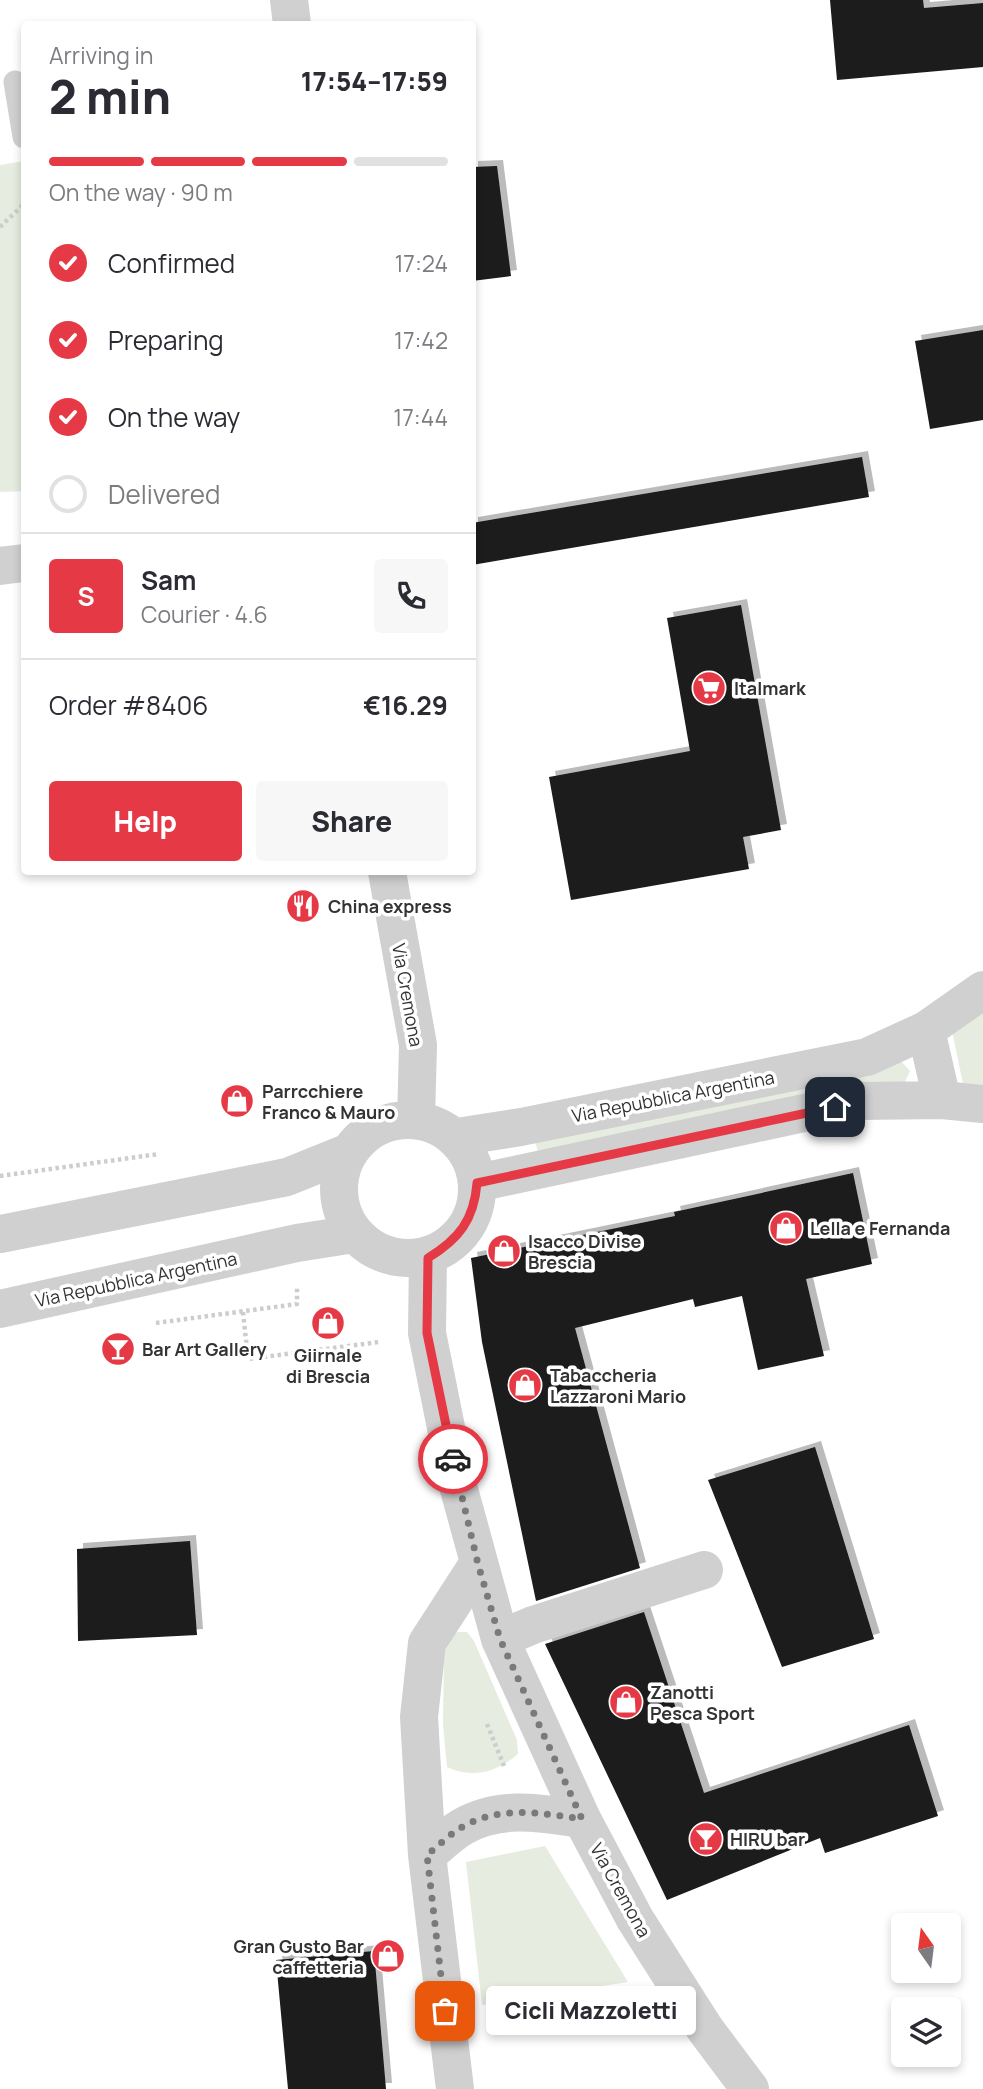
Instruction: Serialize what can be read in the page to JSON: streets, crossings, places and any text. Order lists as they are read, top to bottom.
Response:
{
  "streets": {
    "street": ["Via Cremona", "Via Repubblica Argentina"]
  },
  "crossings": [
    ["Via Cremona", "Via Repubblica Argentina"]
  ],
  "places": {
    "supermarket": ["Italmark"],
    "restaurant": ["China express"],
    "shop": [
      "Parrcchiere Franco & Mauro",
      "Lella e Fernanda",
      "Isacco Divise Brescia",
      "Giirnale di Brescia",
      "Tabaccheria Lazzaroni Mario",
      "Zanotti Pesca Sport",
      "Gran Gusto Bar caffetteria"
    ],
    "bar": ["Bar Art Gallery", "HIRU bar"],
    "other": ["Cicli Mazzoletti"]
  },
  "north": "top",
  "page": {
    "heading": ["2 min", "Arriving in", "17:54–17:59"],
    "panel": [
      "Sam",
      "Courier · 4.6",
      "Order #8406",
      "€16.29"
    ],
    "bar": "On the way · 90 m",
    "list": [
      ["Confirmed", "17:24"],
      ["Preparing", "17:42"],
      ["On the way", "17:44"],
      "Delivered"
    ],
    "round": "S",
    "buttons": ["Help", "Share"],
    "bubble": "Cicli Mazzoletti"
  }
}
